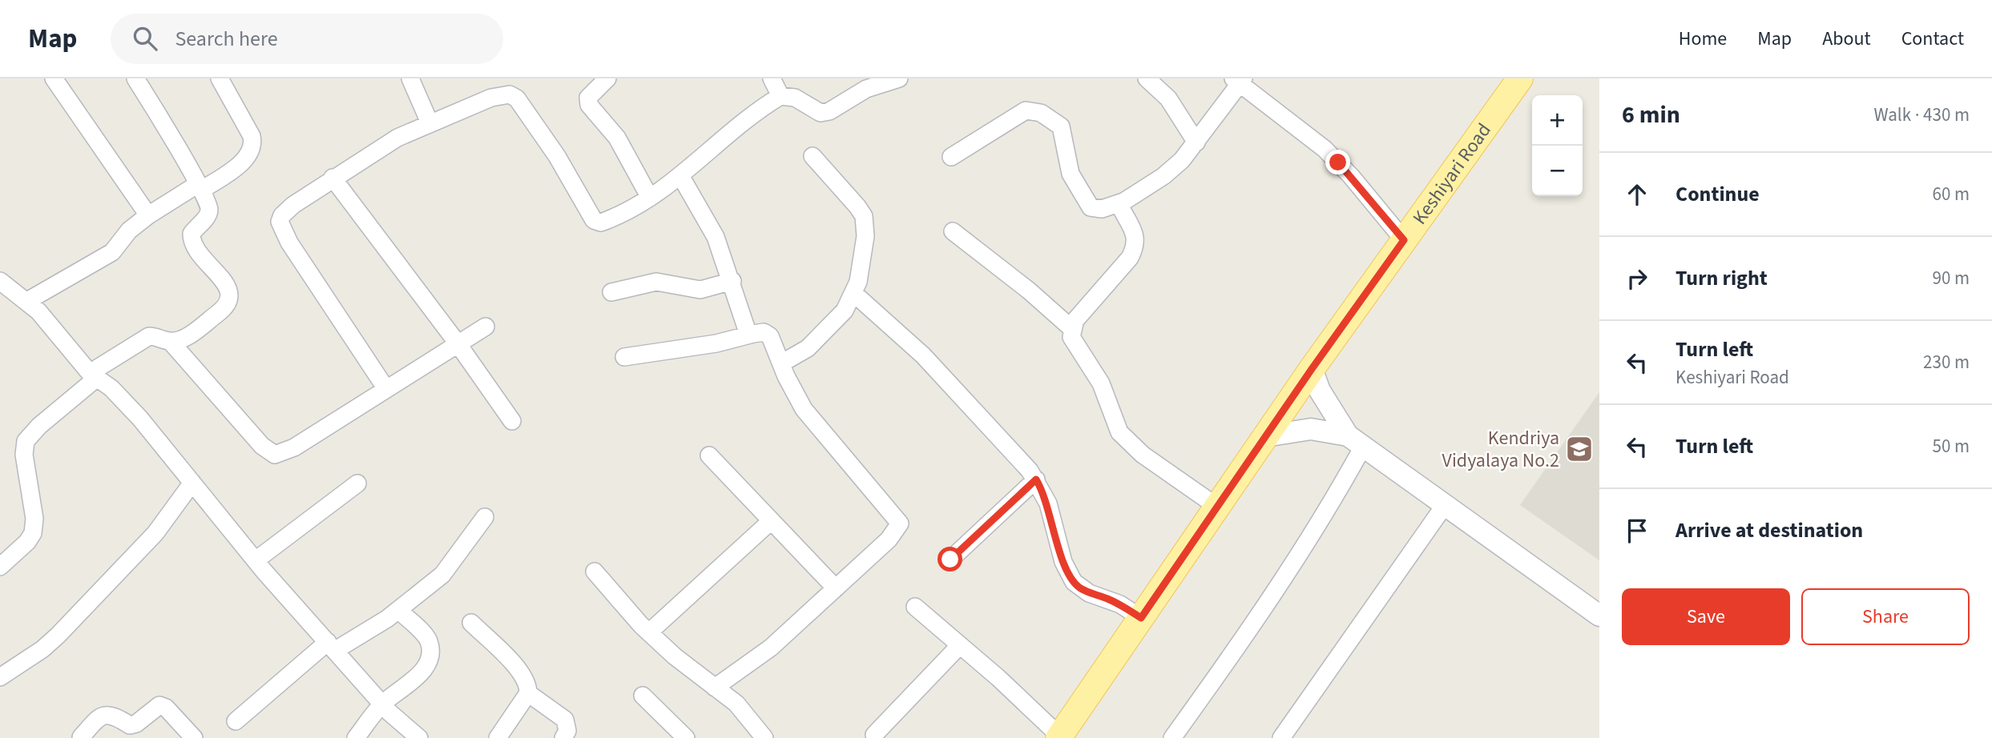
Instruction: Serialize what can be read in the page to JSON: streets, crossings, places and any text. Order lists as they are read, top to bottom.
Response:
{
  "streets": {
    "main road": ["Keshiyari Road"]
  },
  "places": {
    "school or university": ["Kendriya Vidyalaya No.2"]
  },
  "page": {
    "header": "Map",
    "search": "Search here",
    "nav": [
      "Home",
      "Map",
      "About",
      "Contact"
    ],
    "heading": ["6 min", "Walk · 430 m"],
    "map_buttons": ["+", "−"],
    "list": [
      ["Continue", "60 m"],
      ["Turn right", "90 m"],
      ["Turn left", "Keshiyari Road", "230 m"],
      ["Turn left", "50 m"],
      "Arrive at destination"
    ],
    "buttons": ["Save", "Share"]
  }
}
